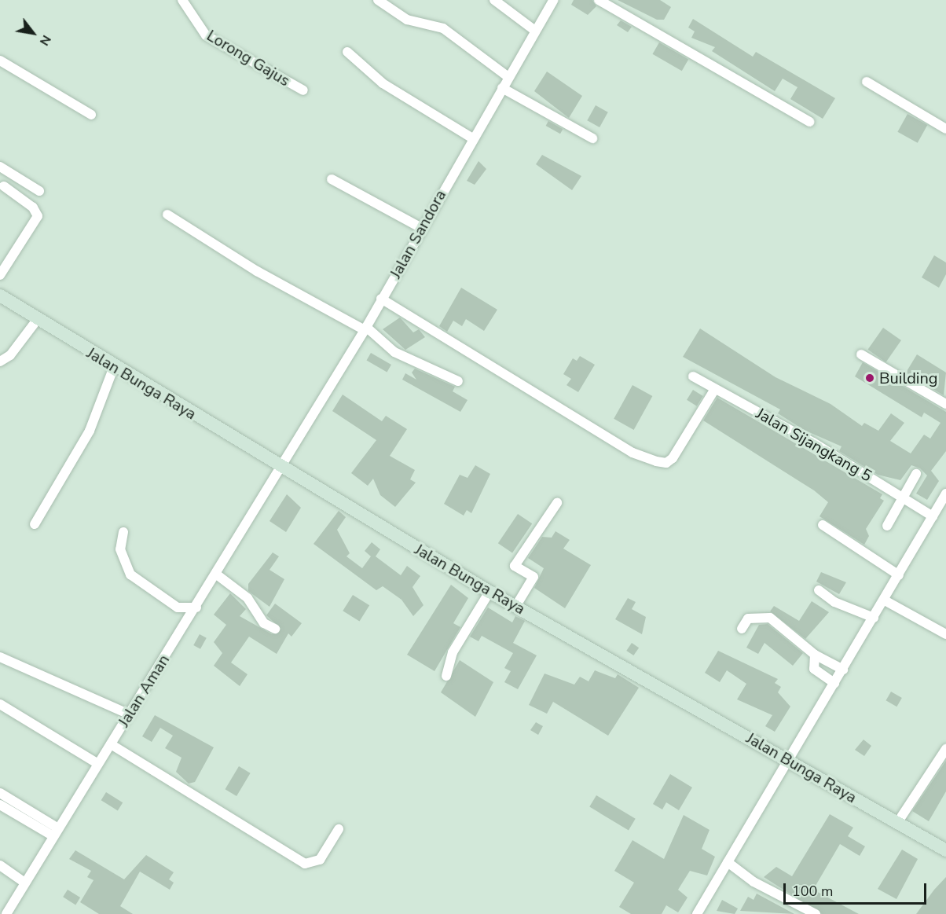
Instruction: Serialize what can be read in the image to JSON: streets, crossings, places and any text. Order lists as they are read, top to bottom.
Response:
{
  "streets": {
    "street": [
      "Lorong Gajus",
      "Jalan Sandora",
      "Jalan Bunga Raya",
      "Jalan Sijangkang 5",
      "Jalan Aman"
    ]
  },
  "crossings": [
    ["Jalan Sandora", "Jalan Bunga Raya"],
    ["Jalan Sandora", "Jalan Aman"],
    ["Jalan Bunga Raya", "Jalan Aman"]
  ],
  "places": ["Building"],
  "scale_bar": "100 m",
  "north": "bottom right"
}
